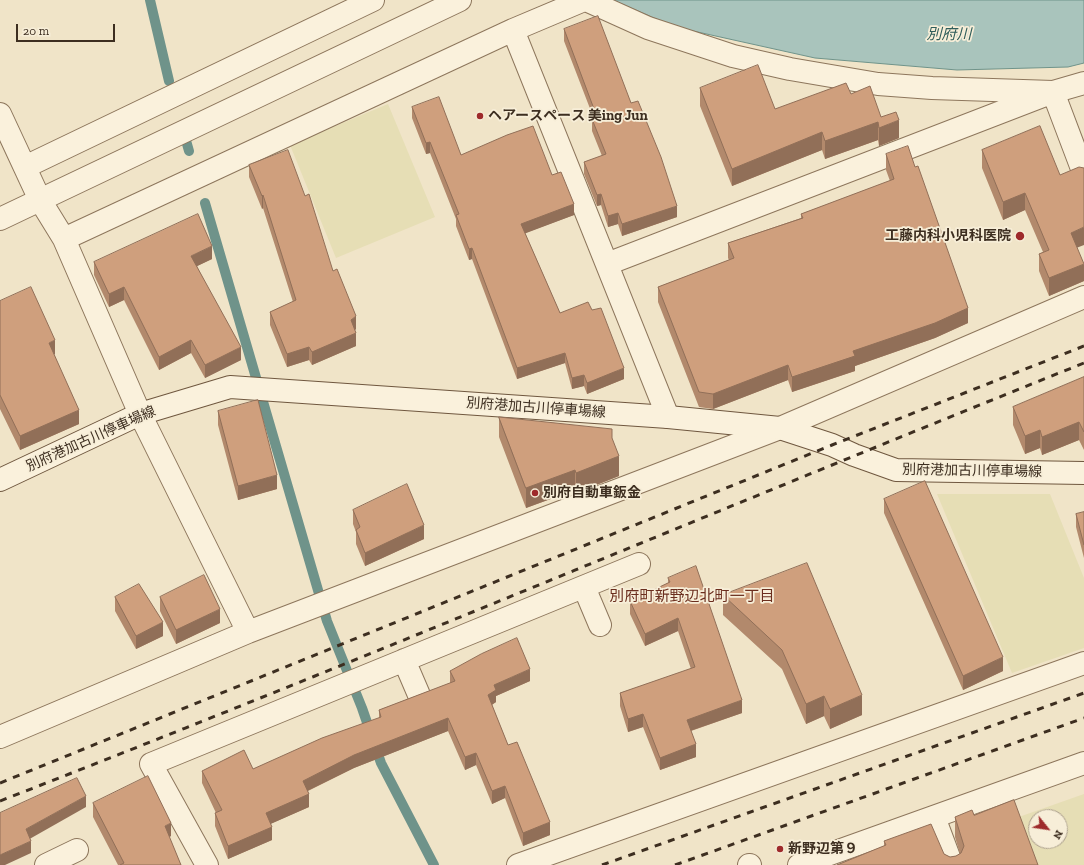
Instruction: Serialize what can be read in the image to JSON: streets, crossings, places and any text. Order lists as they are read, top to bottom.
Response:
{
  "streets": {
    "street": ["別府港加古川停車場線"]
  },
  "districts": ["別府町新野辺北町一丁目"],
  "water": ["別府川"],
  "places": [
    "ヘアースペース 美ing Jun",
    "工藤内科小児科医院",
    "別府自動車鈑金",
    "新野辺第９"
  ],
  "scale_bar": "20 m",
  "north": "bottom right"
}
